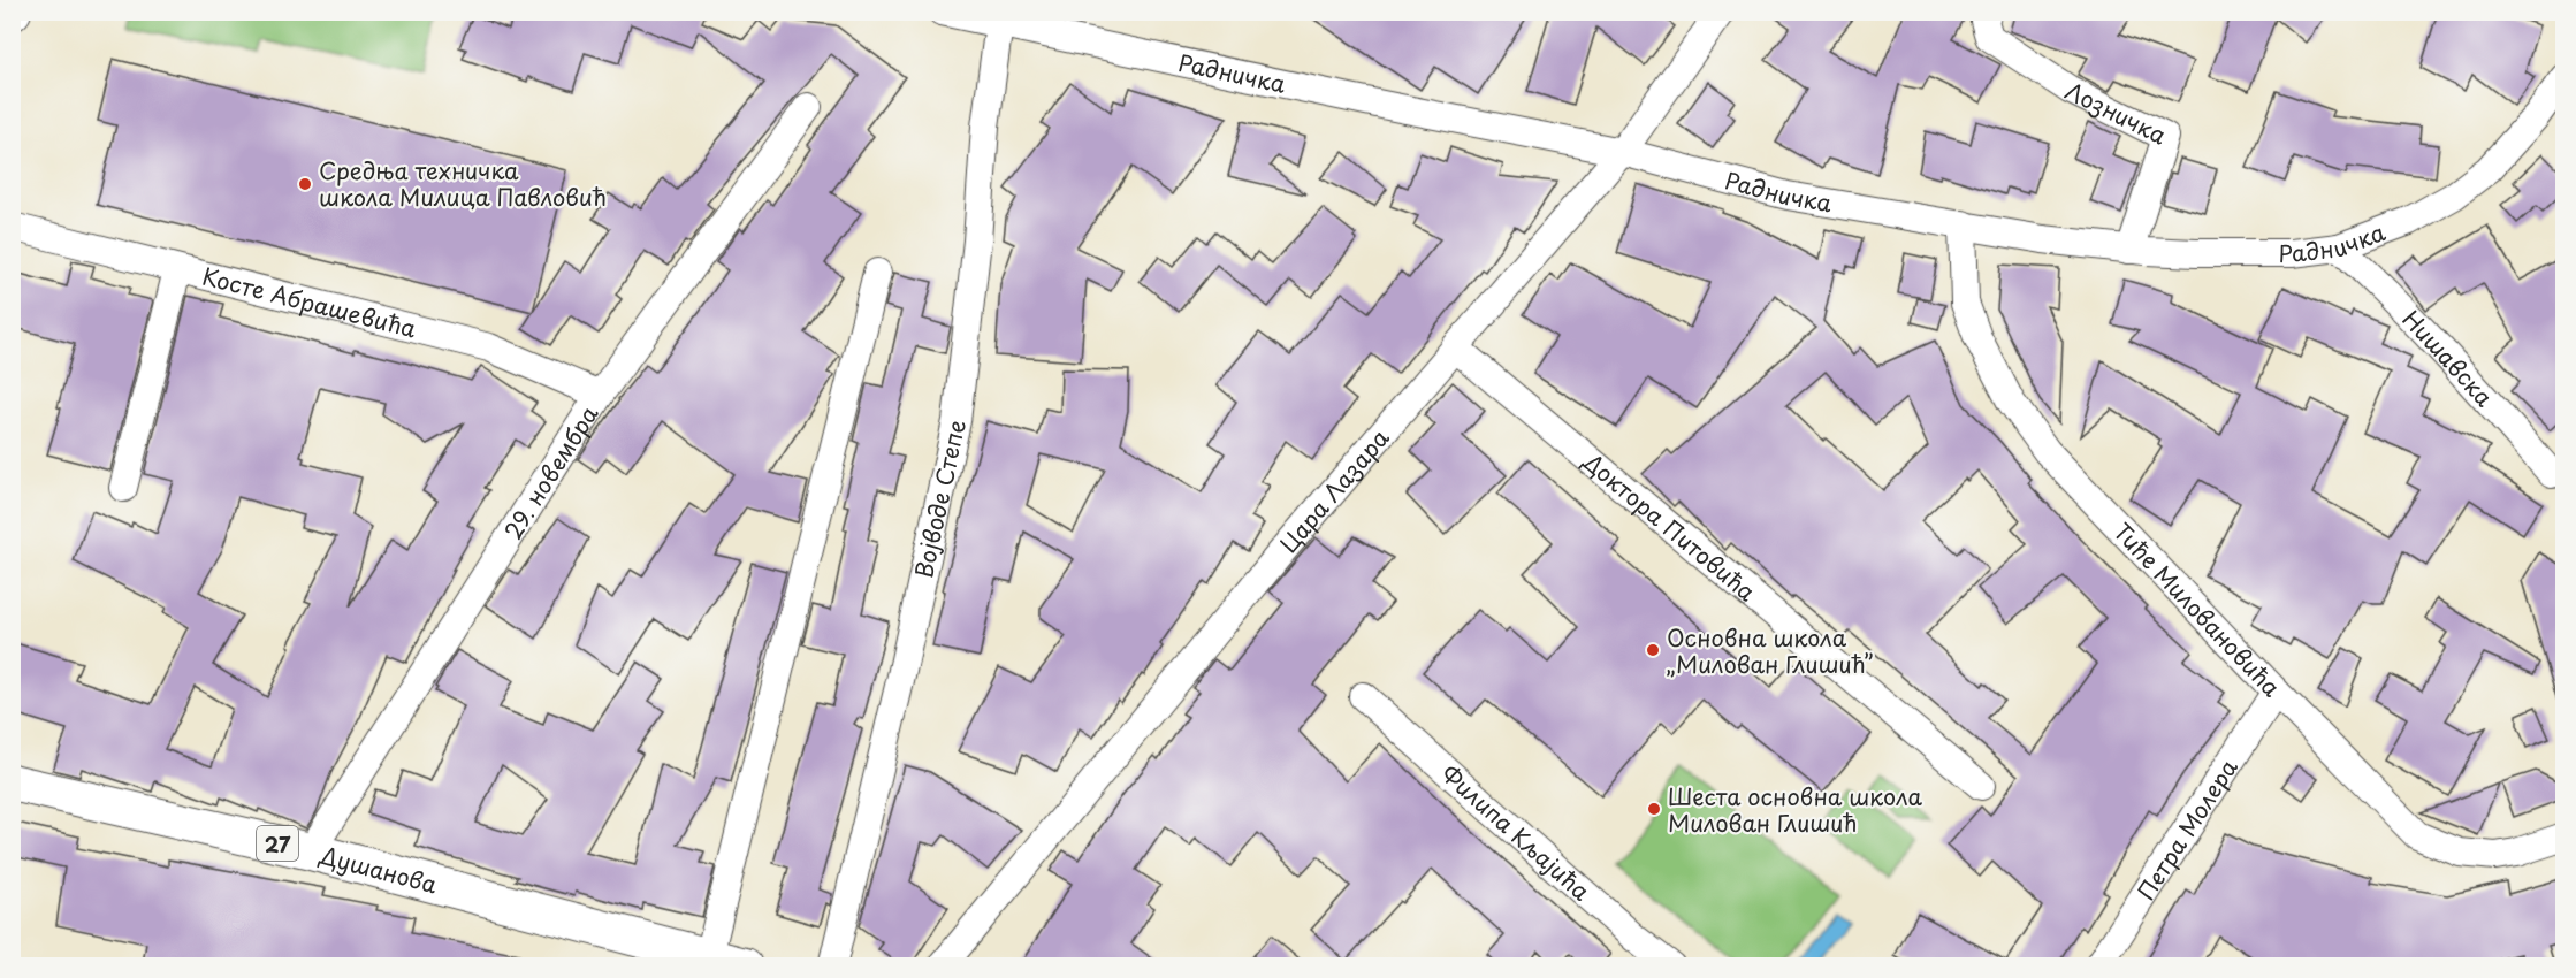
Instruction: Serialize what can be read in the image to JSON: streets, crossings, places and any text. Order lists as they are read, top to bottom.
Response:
{
  "streets": {
    "main road": ["27", "Душанова"],
    "street": [
      "Радничка",
      "Лозничка",
      "Косте Абрашевића",
      "Нишавска",
      "29. новембра",
      "Цара Лазара",
      "Војводе Степе",
      "Доктора Питовића",
      "Тиће Миловановића",
      "Петра Молера",
      "Филипа Кљајића"
    ]
  },
  "crossings": [
    ["Радничка", "Лозничка"],
    ["Радничка", "Нишавска"],
    ["Радничка", "Цара Лазара"],
    ["Радничка", "Војводе Степе"],
    ["Радничка", "Тиће Миловановића"],
    ["Косте Абрашевића", "29. новембра"],
    ["29. новембра", "Душанова"],
    ["Цара Лазара", "Доктора Питовића"],
    ["Тиће Миловановића", "Петра Молера"]
  ],
  "places": ["Средња техничка школа Милица Павловић", "Основна школа „Милован Глишић”", "Шеста основна школа Милован Глишић"]
}
